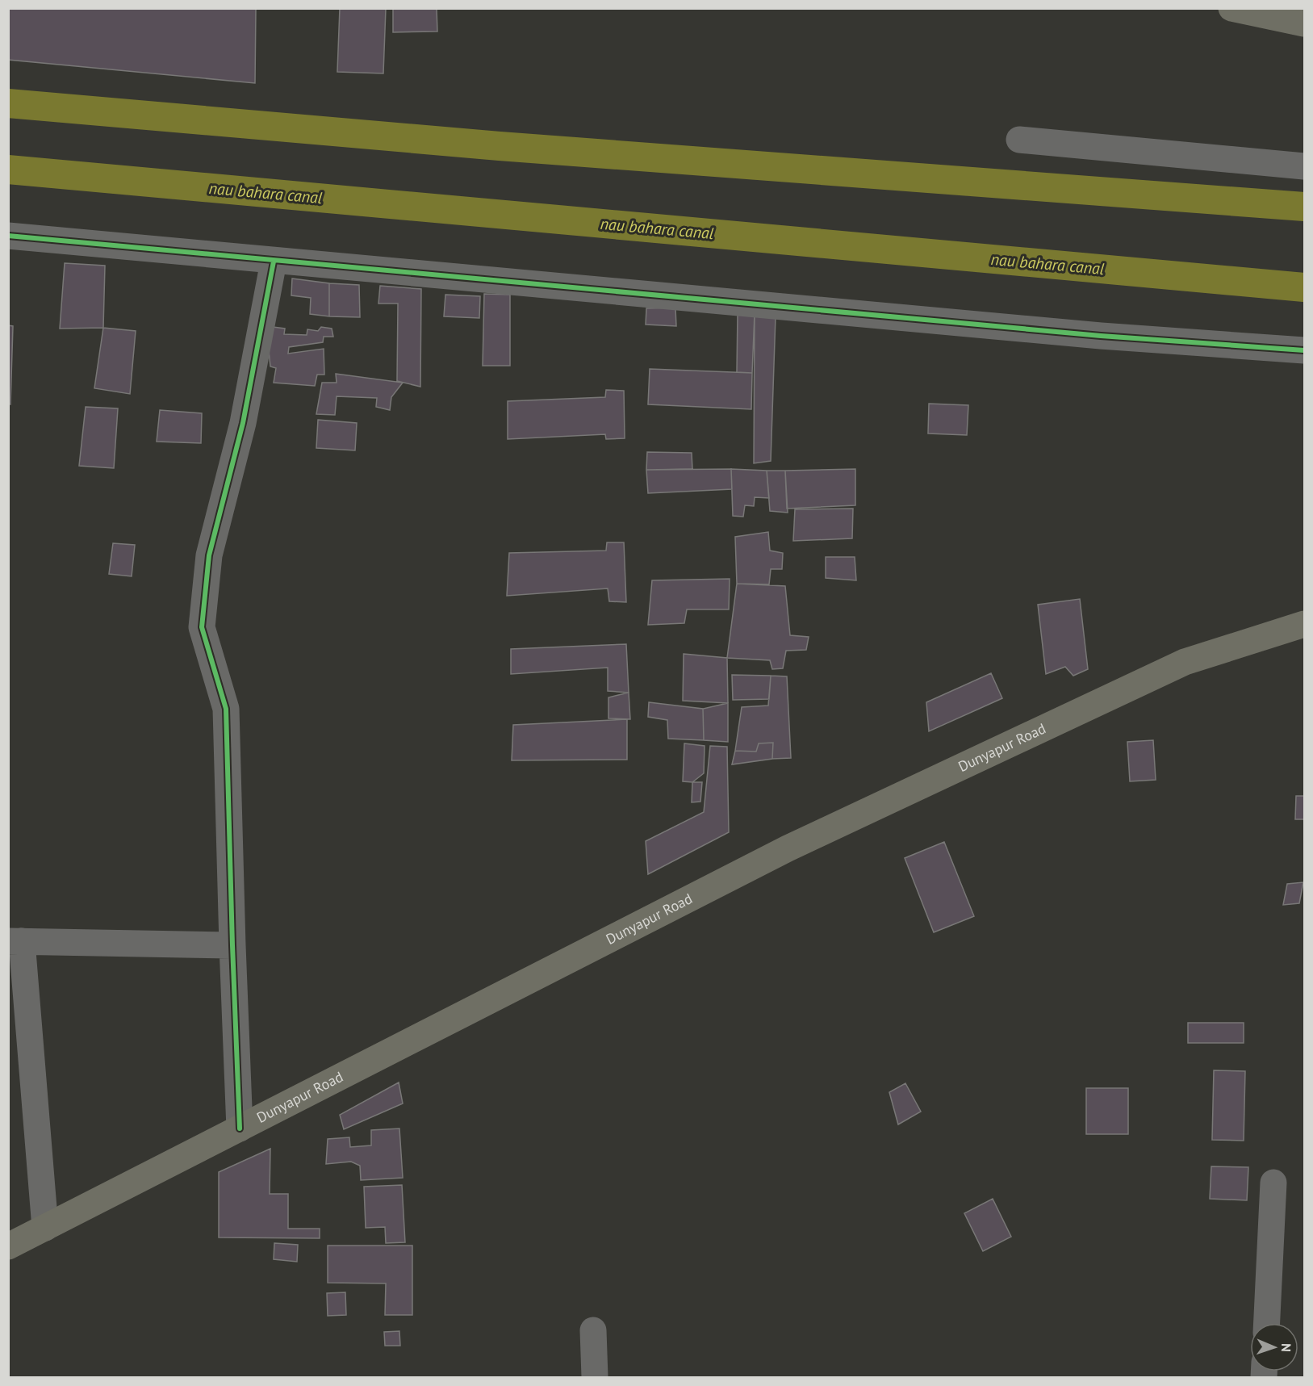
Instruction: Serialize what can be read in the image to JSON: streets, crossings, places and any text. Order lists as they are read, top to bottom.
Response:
{
  "streets": {
    "main road": ["Dunyapur Road"]
  },
  "water": ["nau bahara canal"],
  "north": "right"
}
